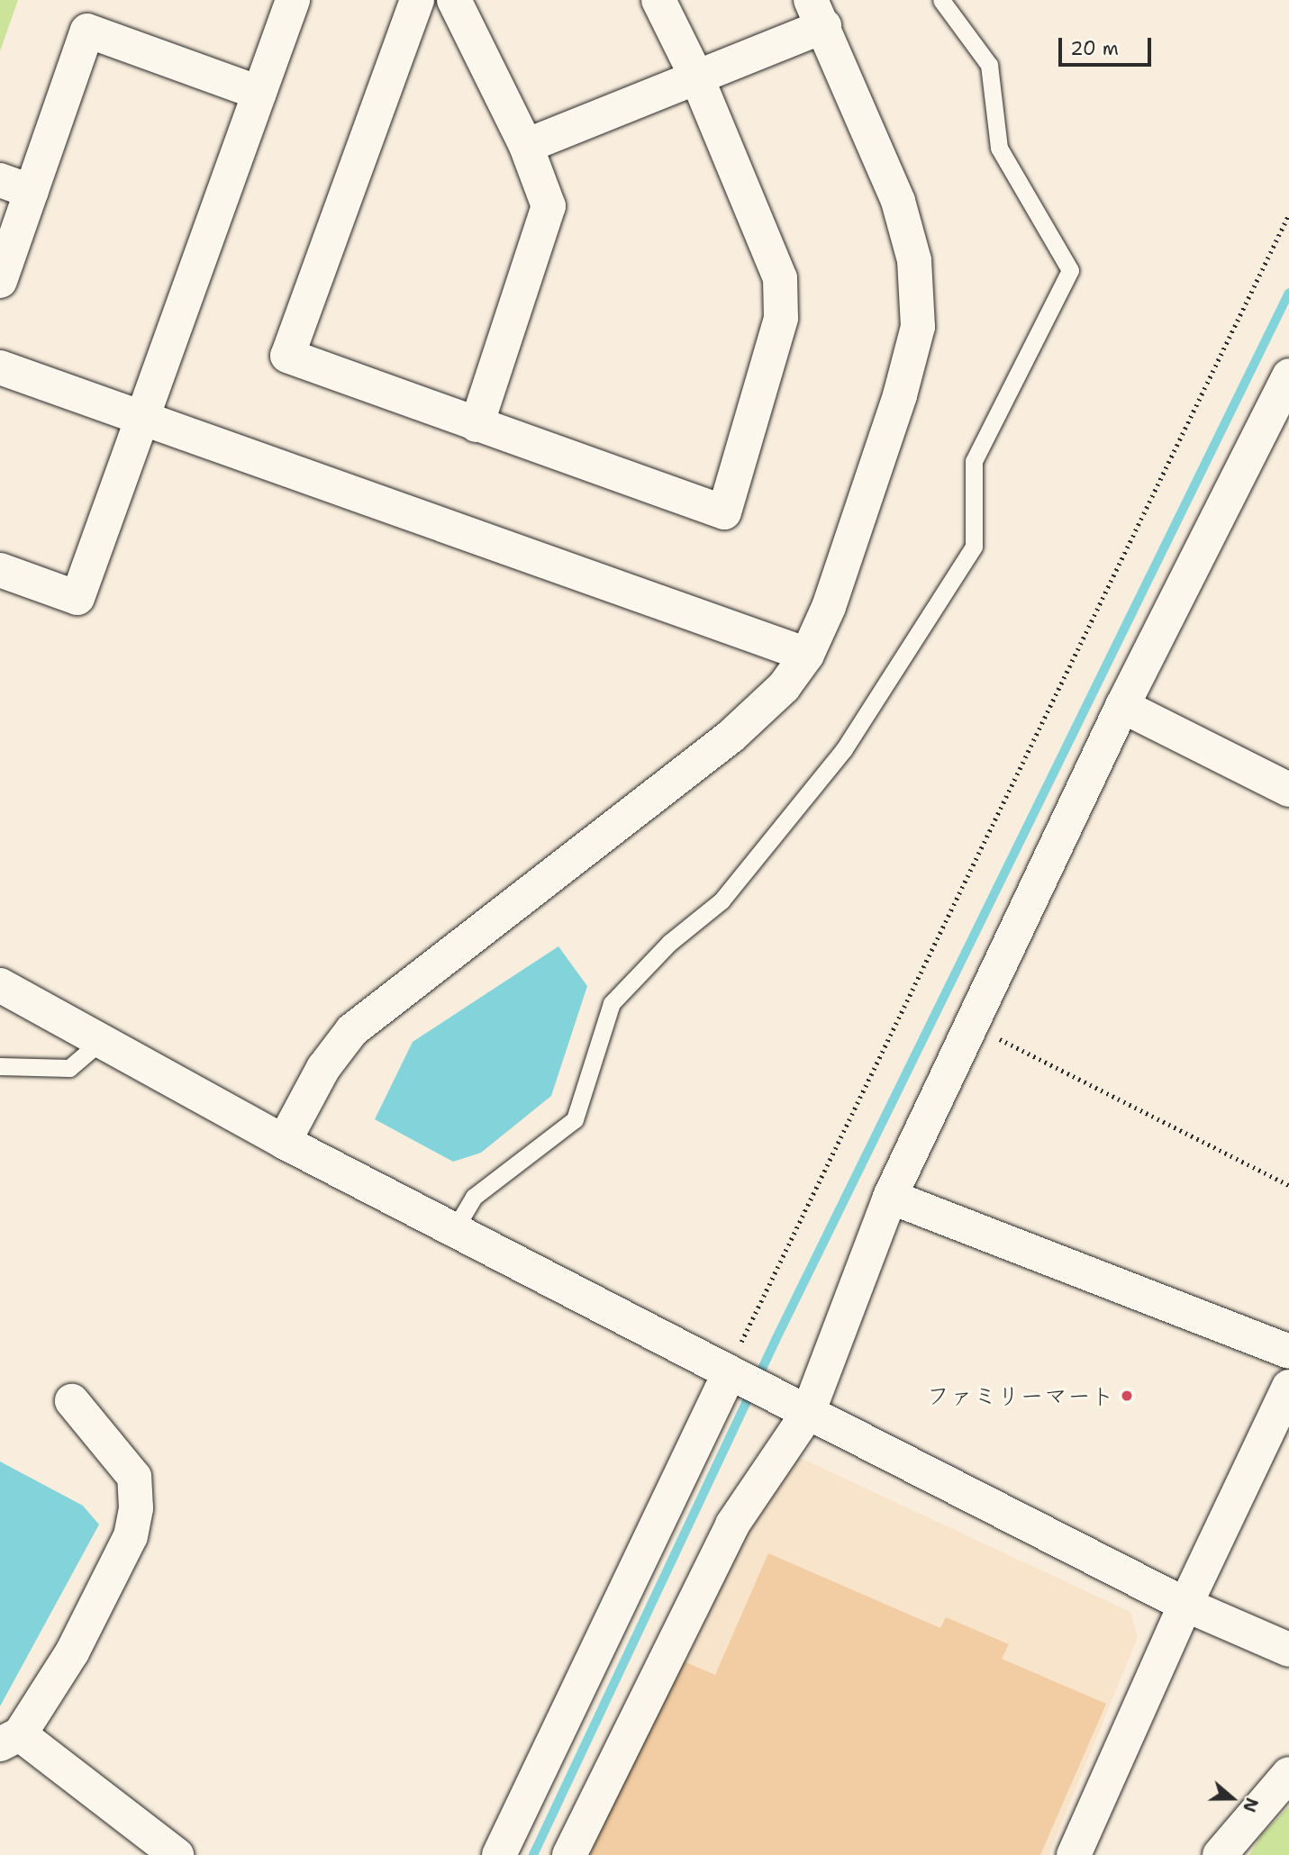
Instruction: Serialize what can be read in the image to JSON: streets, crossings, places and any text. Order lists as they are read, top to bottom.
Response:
{
  "places": ["ファミリーマート"],
  "scale_bar": "20 m",
  "north": "right"
}
